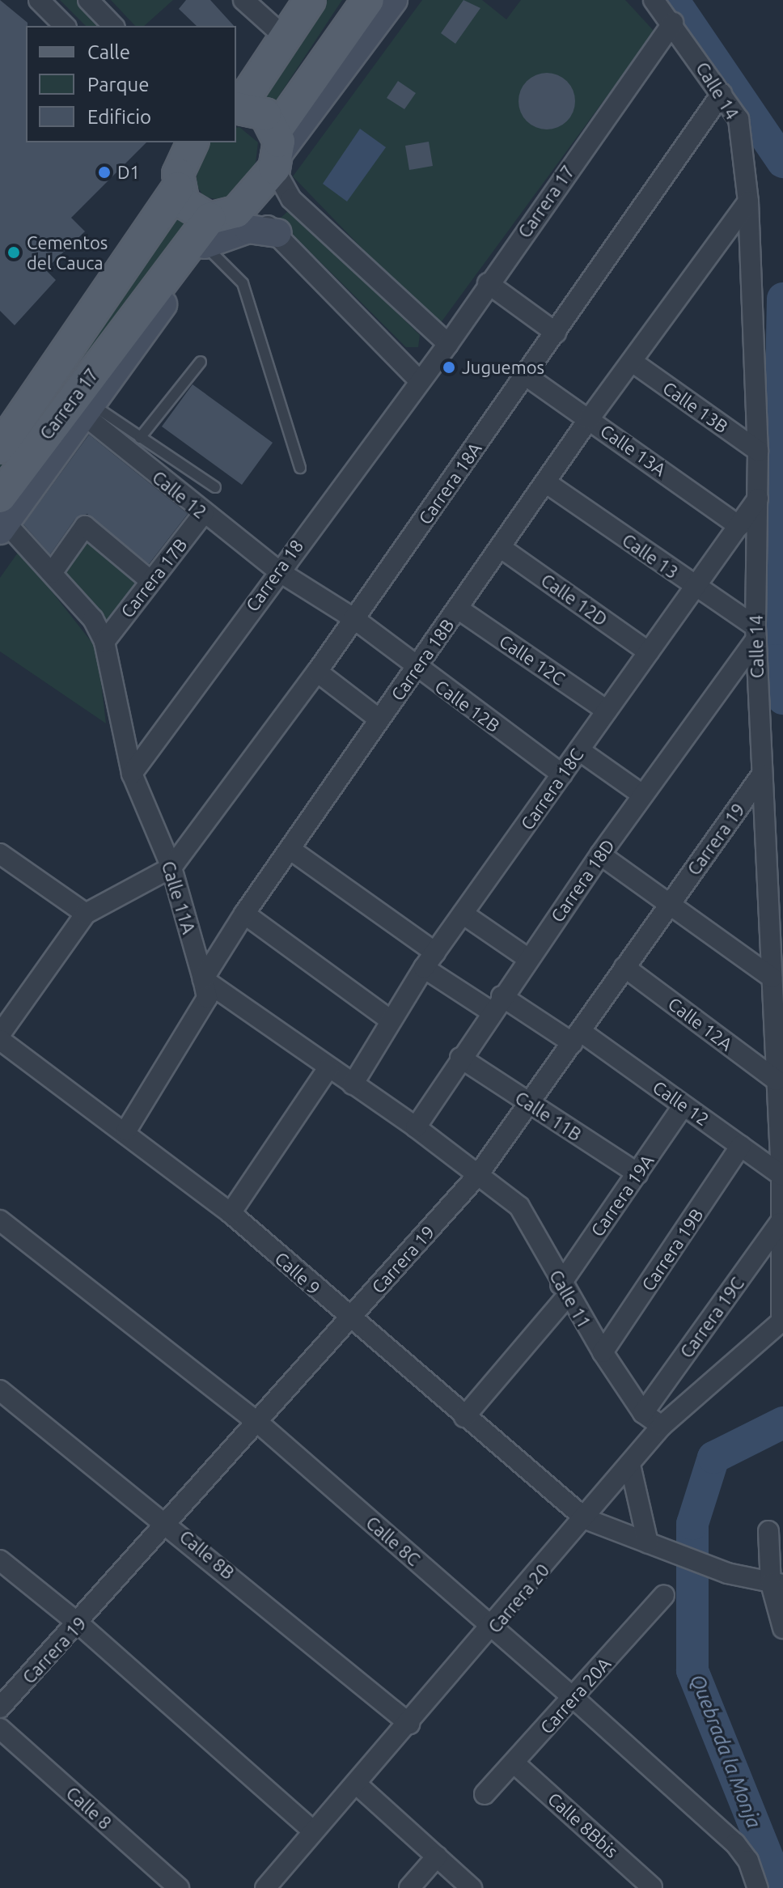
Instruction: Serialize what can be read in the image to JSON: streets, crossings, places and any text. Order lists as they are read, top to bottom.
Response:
{
  "streets": {
    "main road": ["Carrera 17"],
    "street": [
      "Calle 14",
      "Calle 13B",
      "Calle 13A",
      "Carrera 18A",
      "Calle 12",
      "Calle 13",
      "Carrera 18",
      "Carrera 17B",
      "Calle 12D",
      "Carrera 18B",
      "Calle 12C",
      "Calle 12B",
      "Carrera 18C",
      "Carrera 19",
      "Carrera 18D",
      "Calle 11A",
      "Calle 12A",
      "Calle 11B",
      "Carrera 19A",
      "Carrera 19B",
      "Calle 9",
      "Calle 11",
      "Carrera 19C",
      "Calle 8C",
      "Calle 8B",
      "Carrera 20",
      "Carrera 20A",
      "Calle 8",
      "Calle 8Bbis"
    ]
  },
  "crossings": [
    ["Calle 14", "Carrera 17"],
    ["Calle 14", "Calle 13B"],
    ["Calle 14", "Carrera 18A"],
    ["Calle 14", "Calle 12"],
    ["Calle 14", "Calle 13"],
    ["Calle 14", "Carrera 18B"],
    ["Calle 14", "Carrera 18C"],
    ["Calle 14", "Carrera 19"],
    ["Calle 14", "Carrera 18D"],
    ["Calle 14", "Calle 12A"],
    ["Calle 14", "Carrera 19C"],
    ["Calle 14", "Carrera 20"],
    ["Carrera 17", "Carrera 18"],
    ["Carrera 17", "Calle 11A"],
    ["Calle 13B", "Carrera 18B"],
    ["Calle 13A", "Carrera 18A"],
    ["Calle 13A", "Carrera 18B"],
    ["Calle 13A", "Carrera 18C"],
    ["Carrera 18A", "Calle 12B"],
    ["Carrera 18A", "Calle 11A"],
    ["Calle 12", "Carrera 18"],
    ["Calle 12", "Carrera 17B"],
    ["Calle 12", "Carrera 18B"],
    ["Calle 12", "Calle 12B"],
    ["Calle 12", "Carrera 18C"],
    ["Calle 12", "Carrera 19"],
    ["Calle 12", "Carrera 18D"],
    ["Calle 12", "Carrera 19A"],
    ["Calle 12", "Carrera 19B"],
    ["Calle 13", "Carrera 18B"],
    ["Calle 13", "Carrera 18C"],
    ["Calle 13", "Carrera 18D"],
    ["Carrera 18", "Calle 12B"],
    ["Carrera 18", "Calle 11A"],
    ["Carrera 17B", "Calle 11A"],
    ["Calle 12D", "Carrera 18B"],
    ["Calle 12D", "Carrera 18C"],
    ["Carrera 18B", "Calle 12C"],
    ["Carrera 18B", "Calle 12B"],
    ["Carrera 18B", "Calle 11A"],
    ["Carrera 18B", "Calle 9"],
    ["Calle 12C", "Carrera 18C"],
    ["Calle 12B", "Carrera 18C"],
    ["Carrera 19", "Calle 12A"],
    ["Carrera 19", "Calle 11B"],
    ["Carrera 19", "Calle 9"],
    ["Carrera 19", "Calle 11"],
    ["Carrera 19", "Calle 8C"],
    ["Carrera 19", "Calle 8B"],
    ["Carrera 18D", "Calle 11B"],
    ["Calle 11B", "Carrera 19A"],
    ["Carrera 19A", "Calle 9"],
    ["Carrera 19A", "Calle 11"],
    ["Carrera 19B", "Calle 11"],
    ["Calle 9", "Carrera 20"],
    ["Calle 11", "Carrera 19C"],
    ["Calle 11", "Carrera 20"],
    ["Calle 8C", "Carrera 20"],
    ["Calle 8C", "Carrera 20A"],
    ["Calle 8B", "Carrera 20"],
    ["Carrera 20A", "Calle 8Bbis"]
  ],
  "water": ["Quebrada la Monja"],
  "places": ["D1", "Cementos del Cauca", "Juguemos"],
  "legend": ["Calle", "Parque", "Edificio"]
}
